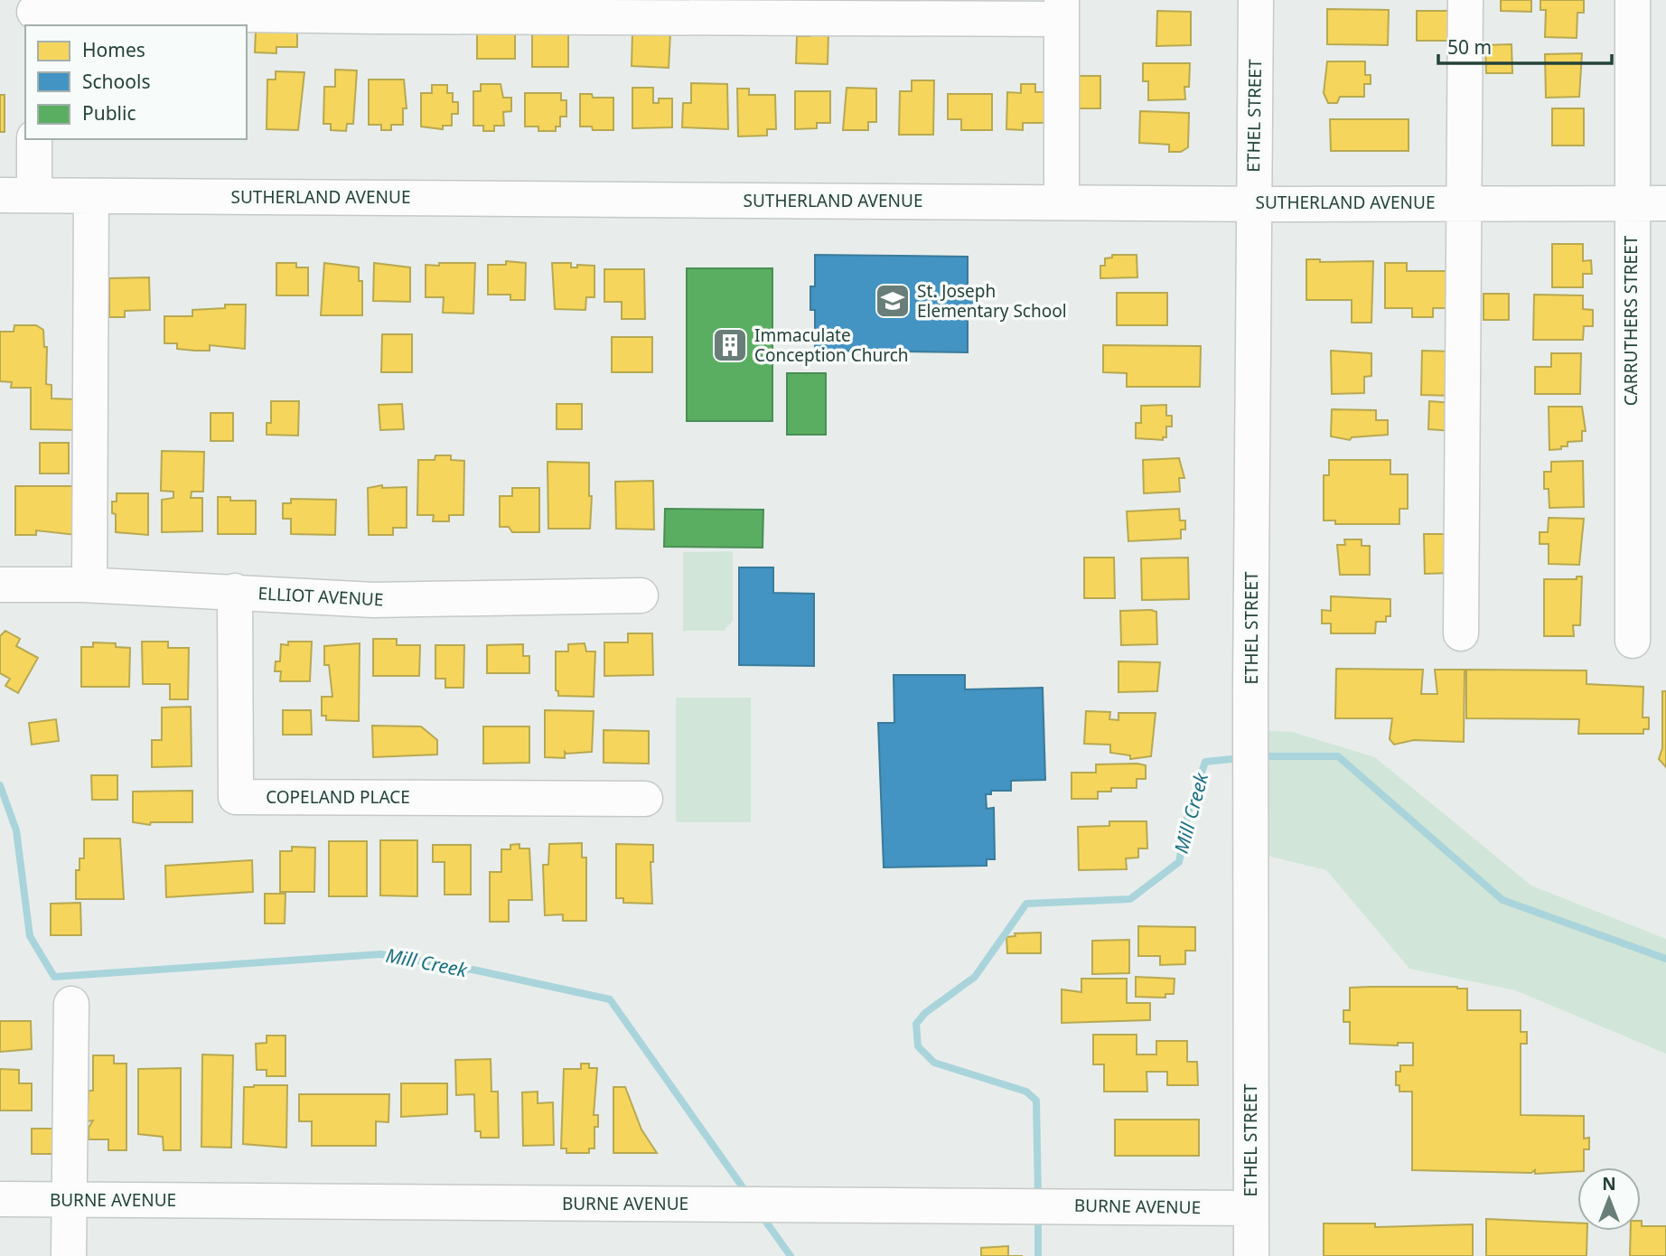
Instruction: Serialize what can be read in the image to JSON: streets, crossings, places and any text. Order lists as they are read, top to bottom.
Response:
{
  "streets": {
    "street": [
      "ETHEL STREET",
      "SUTHERLAND AVENUE",
      "CARRUTHERS STREET",
      "ELLIOT AVENUE",
      "COPELAND PLACE",
      "BURNE AVENUE"
    ]
  },
  "crossings": [
    ["ETHEL STREET", "SUTHERLAND AVENUE"],
    ["ETHEL STREET", "BURNE AVENUE"],
    ["SUTHERLAND AVENUE", "CARRUTHERS STREET"],
    ["ELLIOT AVENUE", "COPELAND PLACE"]
  ],
  "water": ["Mill Creek"],
  "places": {
    "school or university": ["St. Joseph Elementary School"],
    "building": ["Immaculate Conception Church"]
  },
  "legend": ["Homes", "Schools", "Public"],
  "scale_bar": "50 m",
  "north": "top"
}
